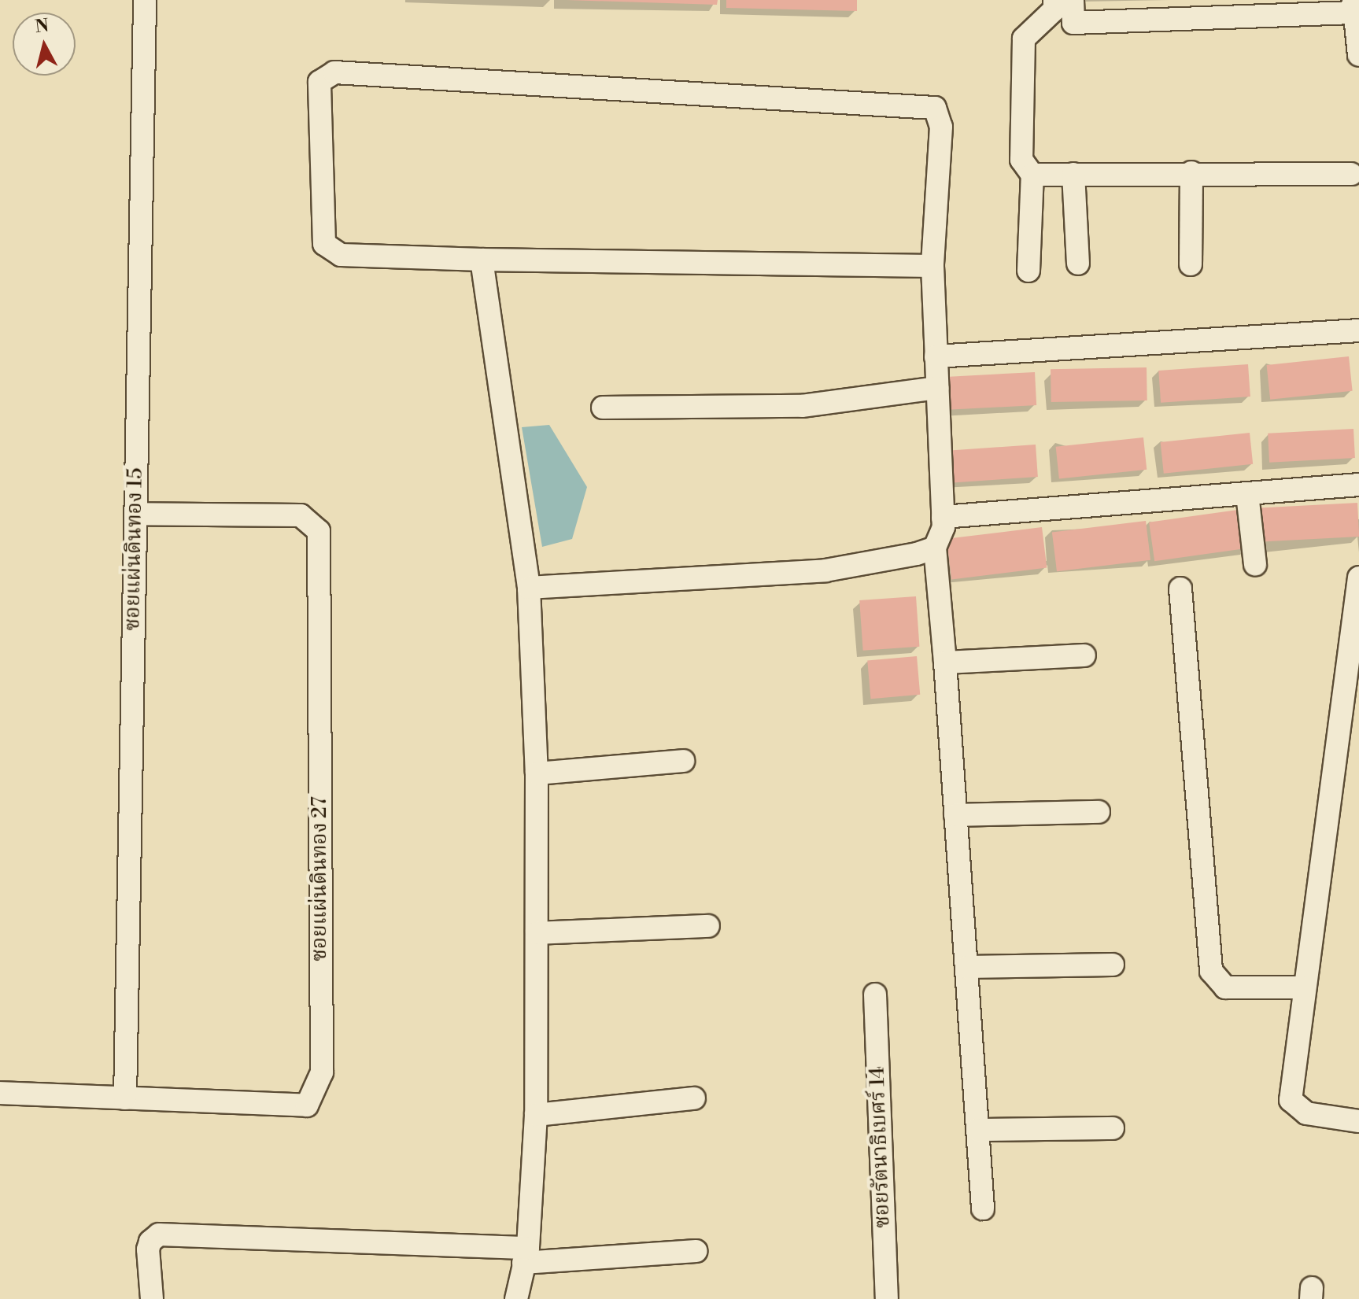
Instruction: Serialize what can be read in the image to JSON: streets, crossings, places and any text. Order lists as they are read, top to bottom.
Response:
{
  "streets": {
    "street": ["ซอยแผ่นดินทอง 15", "ซอยแผ่นดินทอง 27", "ซอยรัตนาธิเบศร์ 14"]
  },
  "crossings": [
    ["ซอยแผ่นดินทอง 15", "ซอยแผ่นดินทอง 27"]
  ],
  "north": "top"
}
